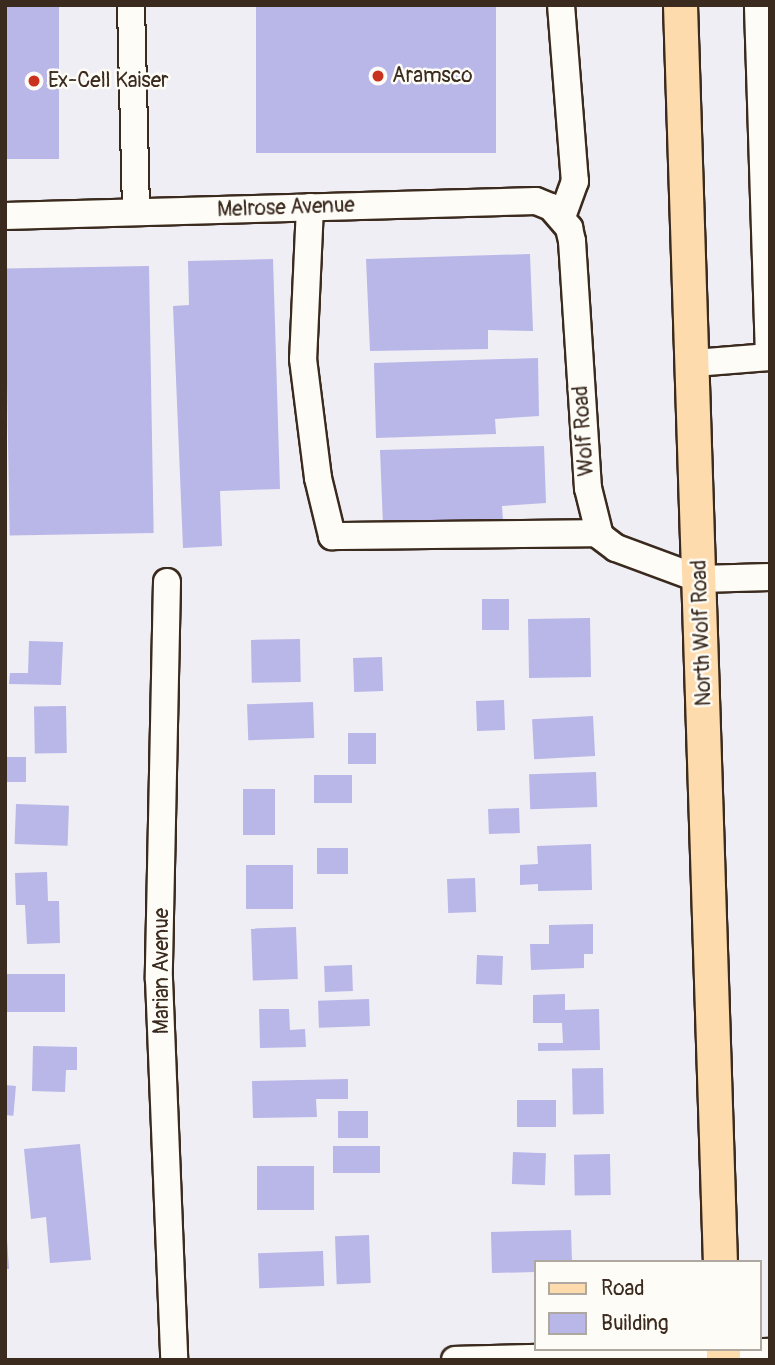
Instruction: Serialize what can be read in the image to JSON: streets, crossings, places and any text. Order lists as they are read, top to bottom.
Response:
{
  "streets": {
    "main road": ["North Wolf Road"],
    "street": ["Melrose Avenue", "Wolf Road", "Marian Avenue"]
  },
  "crossings": [
    ["Melrose Avenue", "Wolf Road"]
  ],
  "places": ["Aramsco", "Ex-Cell Kaiser"],
  "legend": ["Road", "Building"]
}
